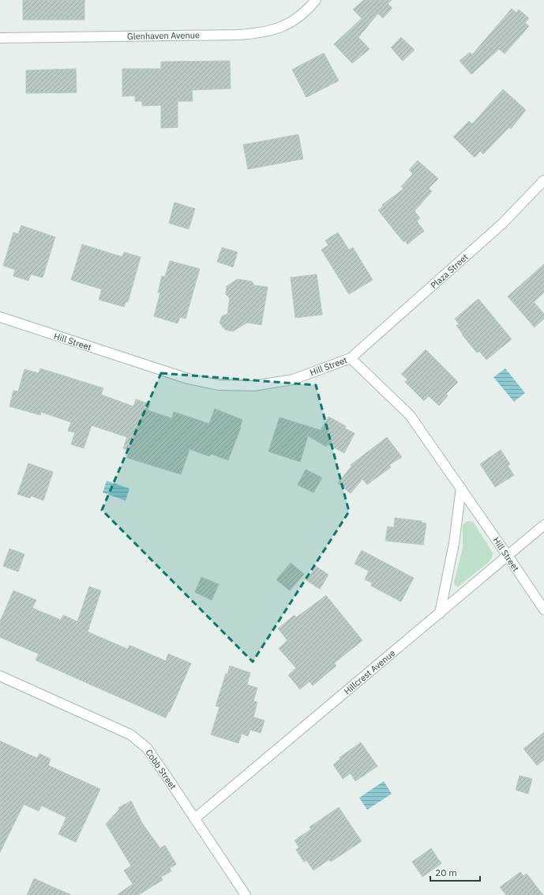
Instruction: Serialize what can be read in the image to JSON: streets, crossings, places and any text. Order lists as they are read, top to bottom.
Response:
{
  "streets": {
    "street": [
      "Glenhaven Avenue",
      "Plaza Street",
      "Hill Street",
      "Hillcrest Avenue",
      "Cobb Street"
    ]
  },
  "crossings": [
    ["Plaza Street", "Hill Street"],
    ["Hill Street", "Hillcrest Avenue"],
    ["Hillcrest Avenue", "Cobb Street"]
  ],
  "scale_bar": "20 m"
}
